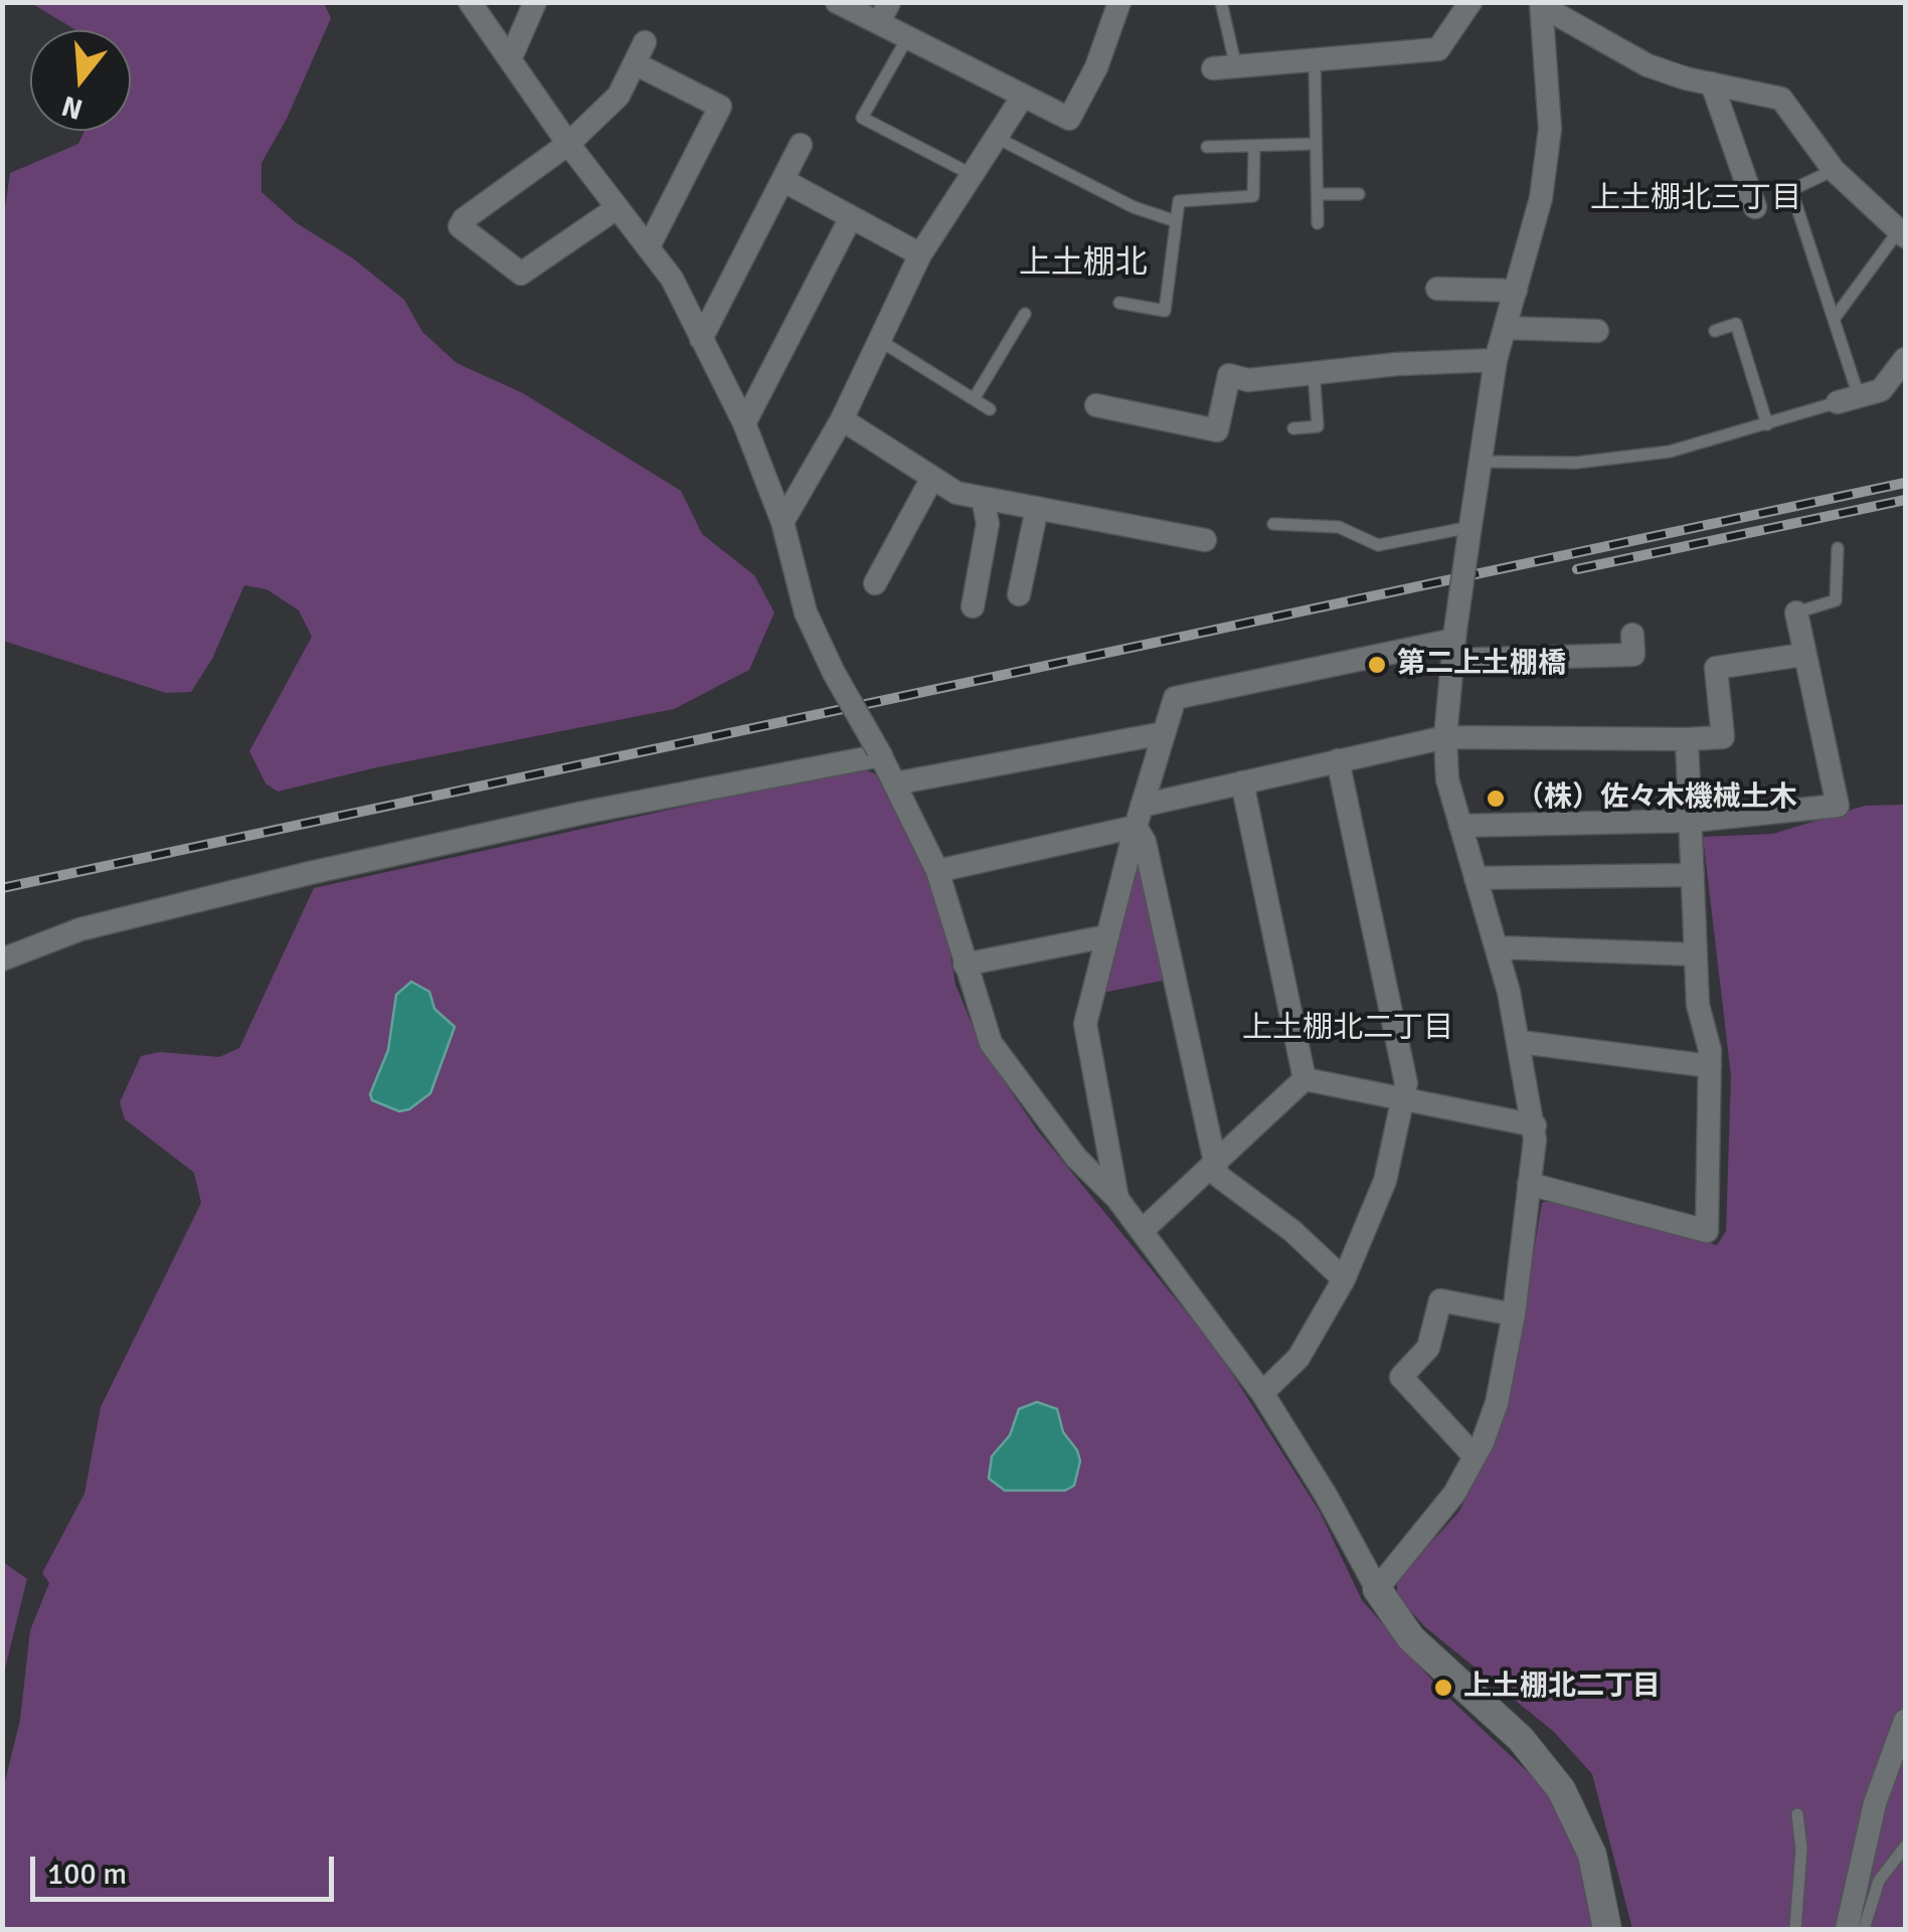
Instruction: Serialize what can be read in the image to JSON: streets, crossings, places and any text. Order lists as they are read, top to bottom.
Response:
{
  "districts": ["上土棚北三丁目", "上土棚北", "上土棚北二丁目"],
  "places": ["第二上土棚橋", "（株）佐々木機械土木", "上土棚北二丁目"],
  "scale_bar": "100 m",
  "north": "bottom"
}
